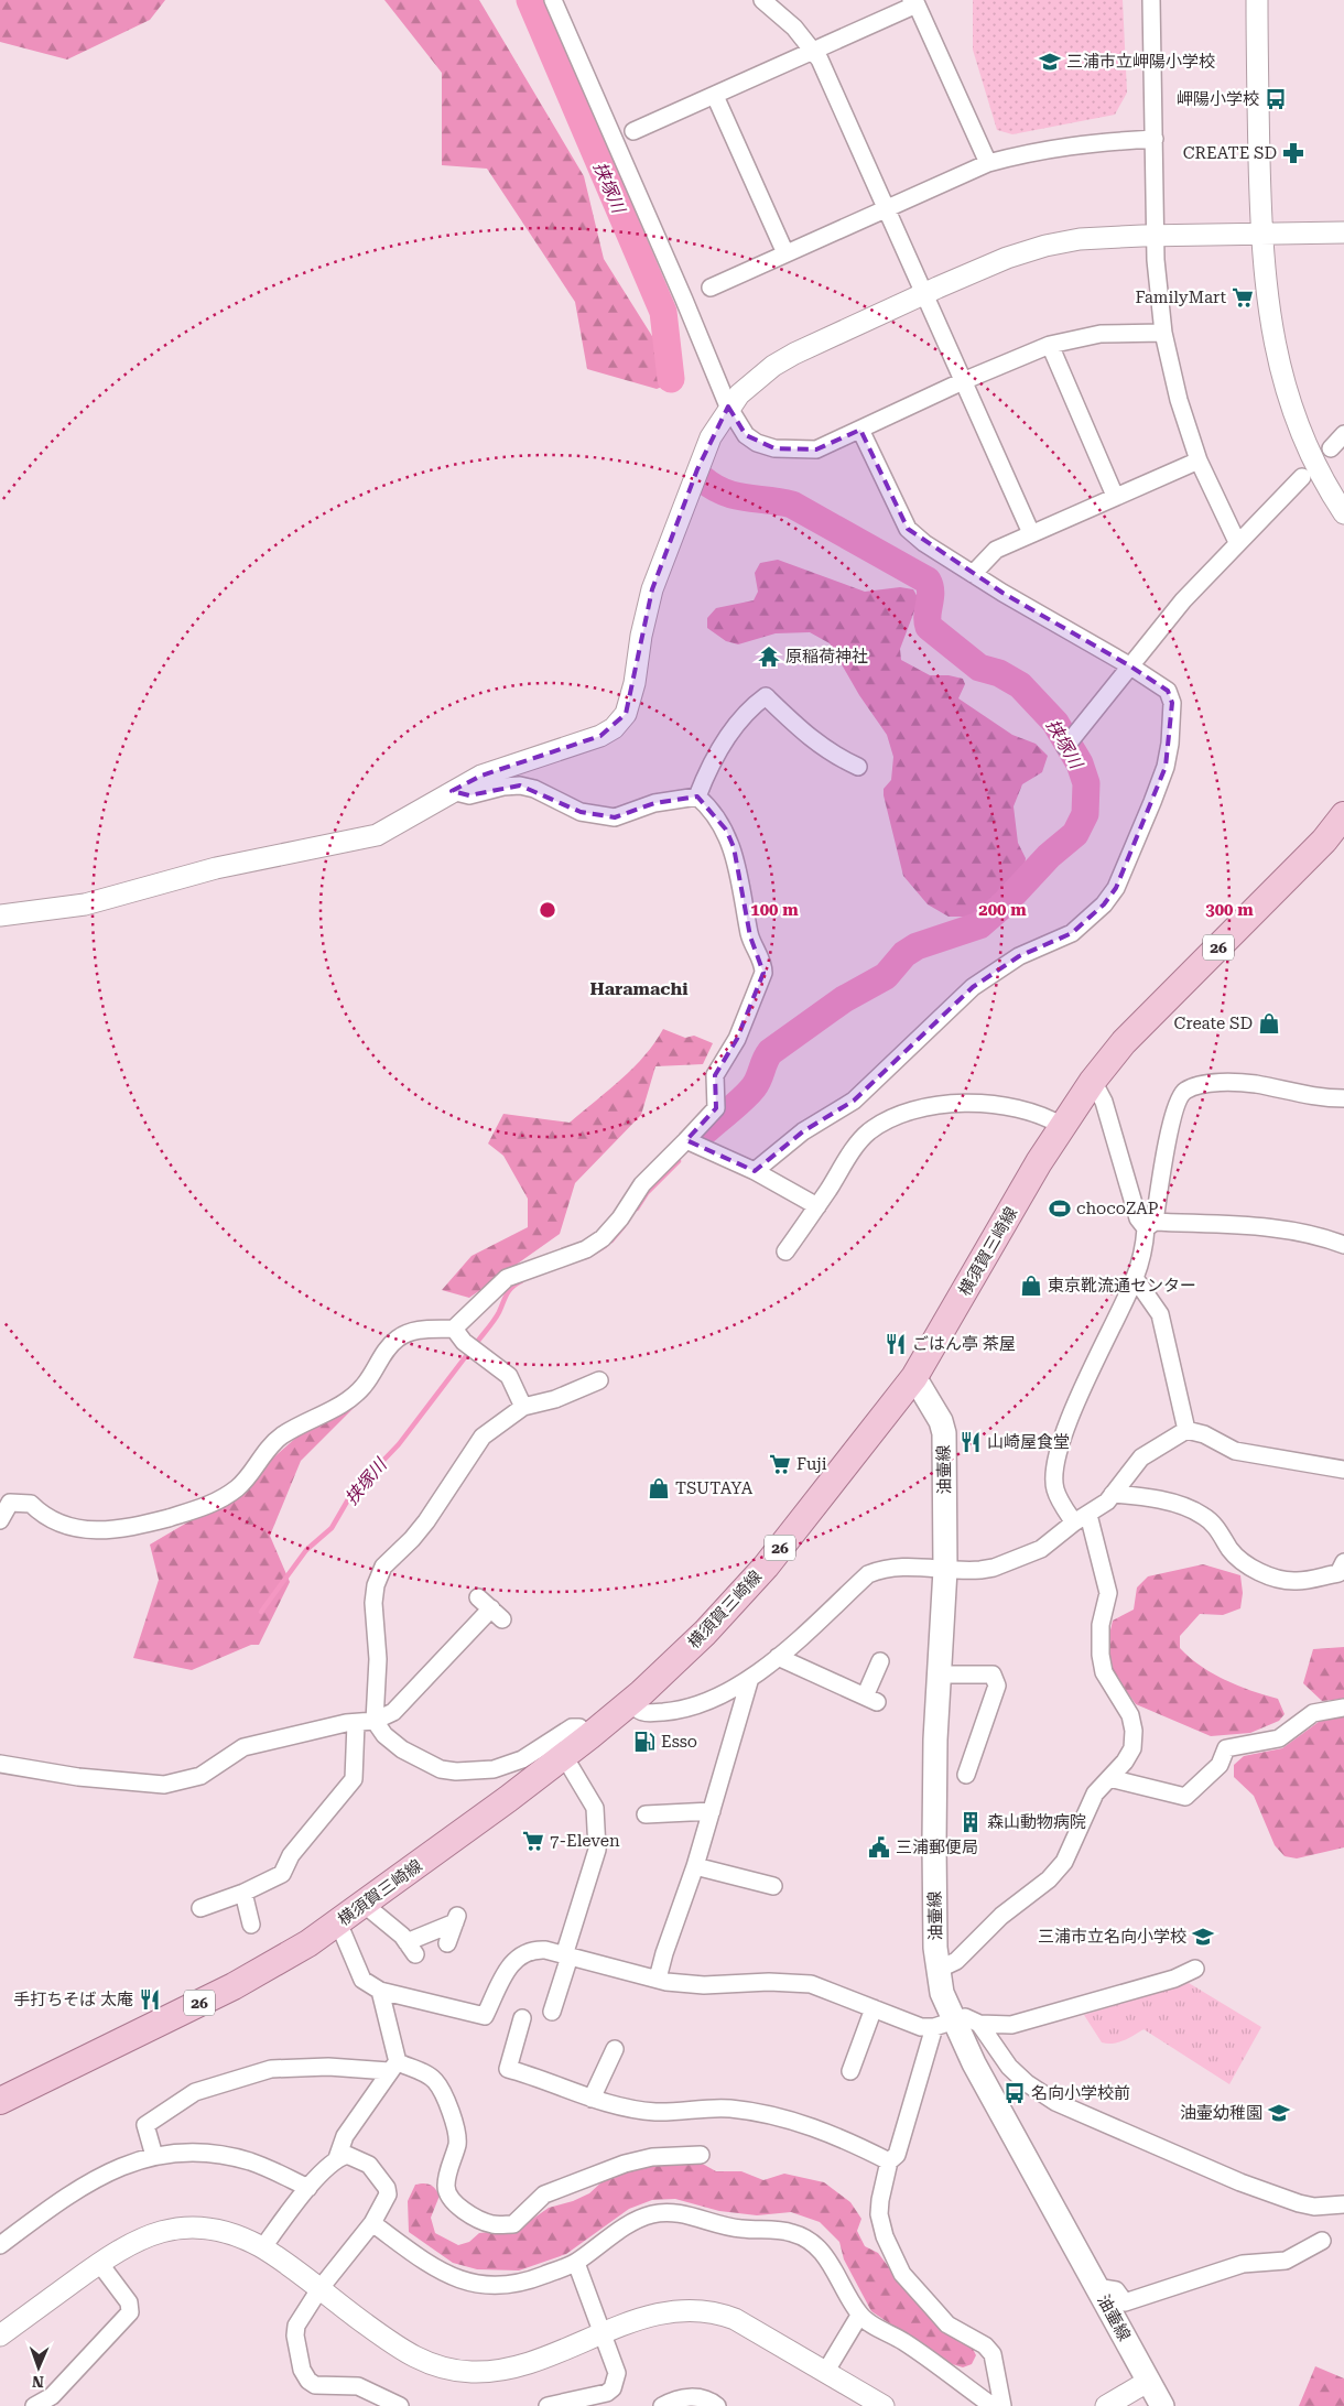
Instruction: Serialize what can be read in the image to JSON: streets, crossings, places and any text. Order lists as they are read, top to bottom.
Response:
{
  "streets": {
    "main road": ["26", "横須賀三崎線", "油壷線"]
  },
  "crossings": [
    ["横須賀三崎線", "油壷線"]
  ],
  "districts": ["Haramachi"],
  "water": ["挟塚川"],
  "places": {
    "school or university": ["三浦市立岬陽小学校", "三浦市立名向小学校", "油壷幼稚園"],
    "bus stop": ["岬陽小学校", "名向小学校前"],
    "pharmacy": ["CREATE SD"],
    "supermarket": ["FamilyMart", "Fuji", "7-Eleven"],
    "temple": ["原稲荷神社"],
    "shop": ["Create SD", "東京靴流通センター", "TSUTAYA"],
    "sports": ["chocoZAP"],
    "restaurant": ["ごはん亭 茶屋", "山崎屋食堂", "手打ちそば 太庵"],
    "fuel station": ["Esso"],
    "building": ["森山動物病院"],
    "public building": ["三浦郵便局"]
  },
  "north": "bottom",
  "rings": ["100 m", "200 m", "300 m"]
}
